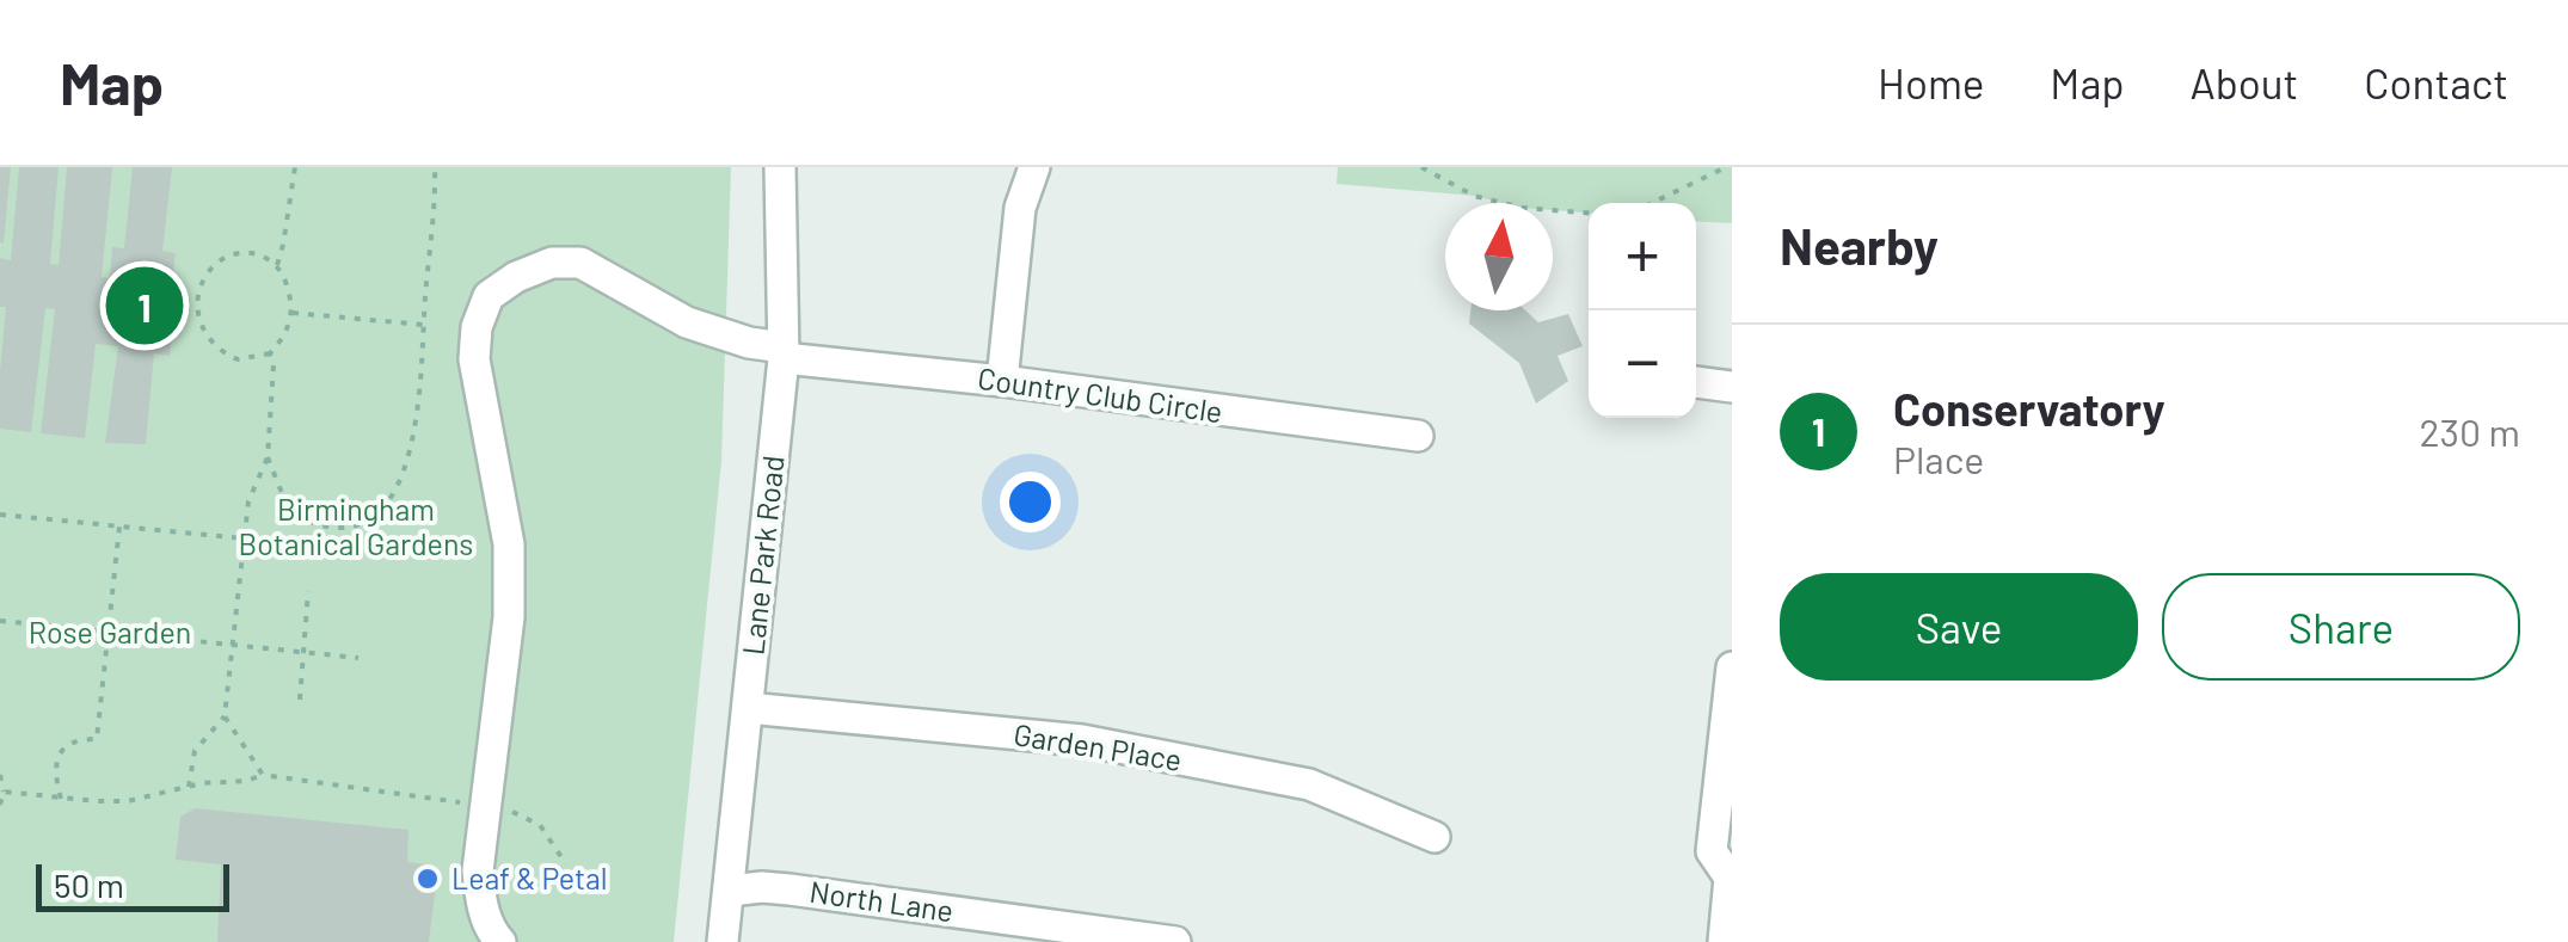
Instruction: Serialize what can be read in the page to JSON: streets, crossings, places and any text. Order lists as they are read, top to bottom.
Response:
{
  "streets": {
    "street": [
      "Country Club Circle",
      "Lane Park Road",
      "Garden Place",
      "North Lane"
    ]
  },
  "crossings": [
    ["Country Club Circle", "Lane Park Road"],
    ["Lane Park Road", "Garden Place"],
    ["Lane Park Road", "North Lane"]
  ],
  "parks": ["Birmingham Botanical Gardens", "Rose Garden"],
  "places": ["Leaf & Petal"],
  "scale_bar": "50 m",
  "north": "top",
  "page": {
    "header": "Map",
    "nav": [
      "Home",
      "Map",
      "About",
      "Contact"
    ],
    "heading": "Nearby",
    "map_buttons": ["+", "−"],
    "pins": "1",
    "list": [
      {
        "mark": "1",
        "name": "Conservatory",
        "note": "Place",
        "value": "230 m"
      }
    ],
    "buttons": ["Save", "Share"],
    "scale": "50 m"
  }
}
